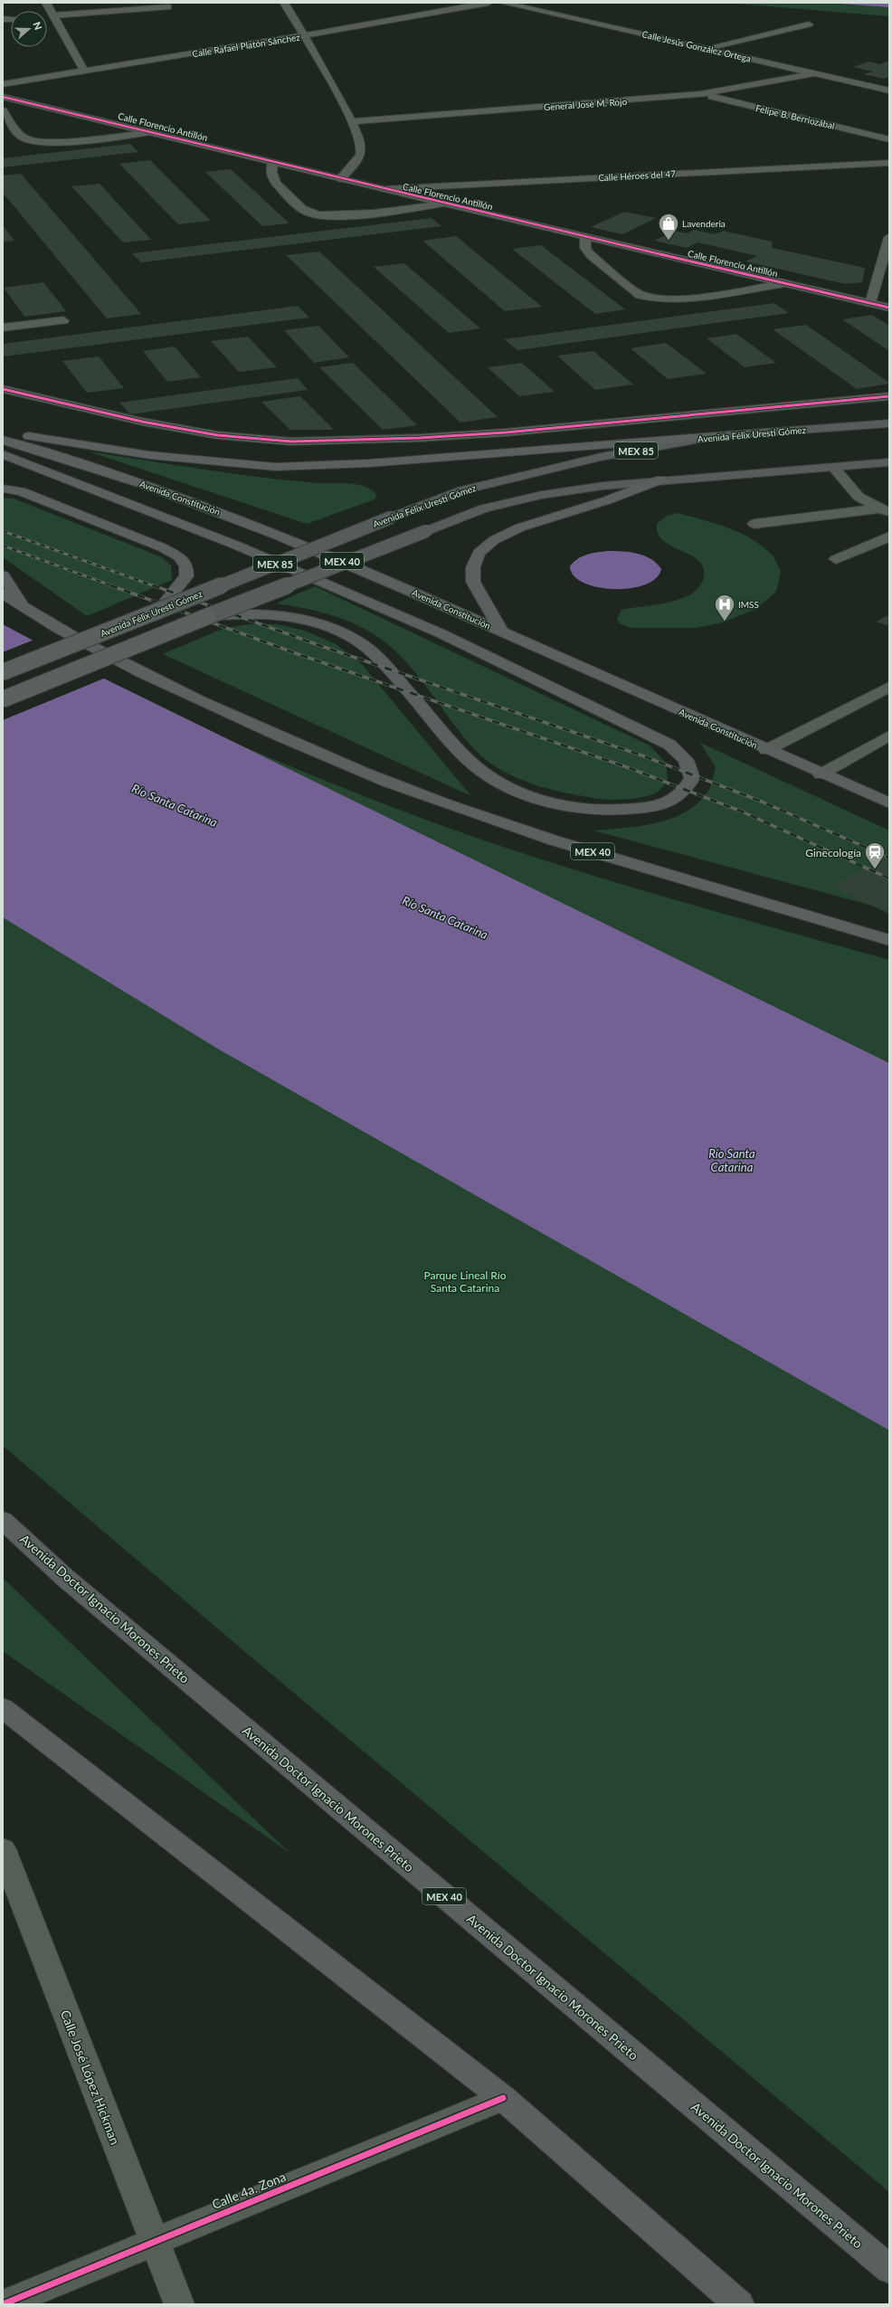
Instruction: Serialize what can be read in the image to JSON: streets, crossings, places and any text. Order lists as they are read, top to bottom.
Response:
{
  "streets": {
    "highway": [
      "Avenida Félix Uresti Gómez",
      "MEX 85",
      "Avenida Constitución",
      "MEX 40",
      "Avenida Doctor Ignacio Morones Prieto"
    ],
    "street": [
      "Calle Rafael Platón Sánchez",
      "Calle Jesús González Ortega",
      "General José M. Rojo",
      "Felipe B. Berriozábal",
      "Calle Florencio Antillón",
      "Calle Héroes del 47",
      "Calle José López Hickman",
      "Calle 4a. Zona"
    ]
  },
  "crossings": [
    ["Calle Jesús González Ortega", "General José M. Rojo"],
    ["General José M. Rojo", "Felipe B. Berriozábal"],
    ["Calle Florencio Antillón", "Calle Héroes del 47"],
    ["Calle José López Hickman", "Calle 4a. Zona"]
  ],
  "water": ["Río Santa Catarina"],
  "parks": ["Parque Lineal Río Santa Catarina"],
  "places": {
    "shop": ["Lavenderia"],
    "hospital": ["IMSS"],
    "station": ["Ginecología"]
  },
  "north": "right"
}
